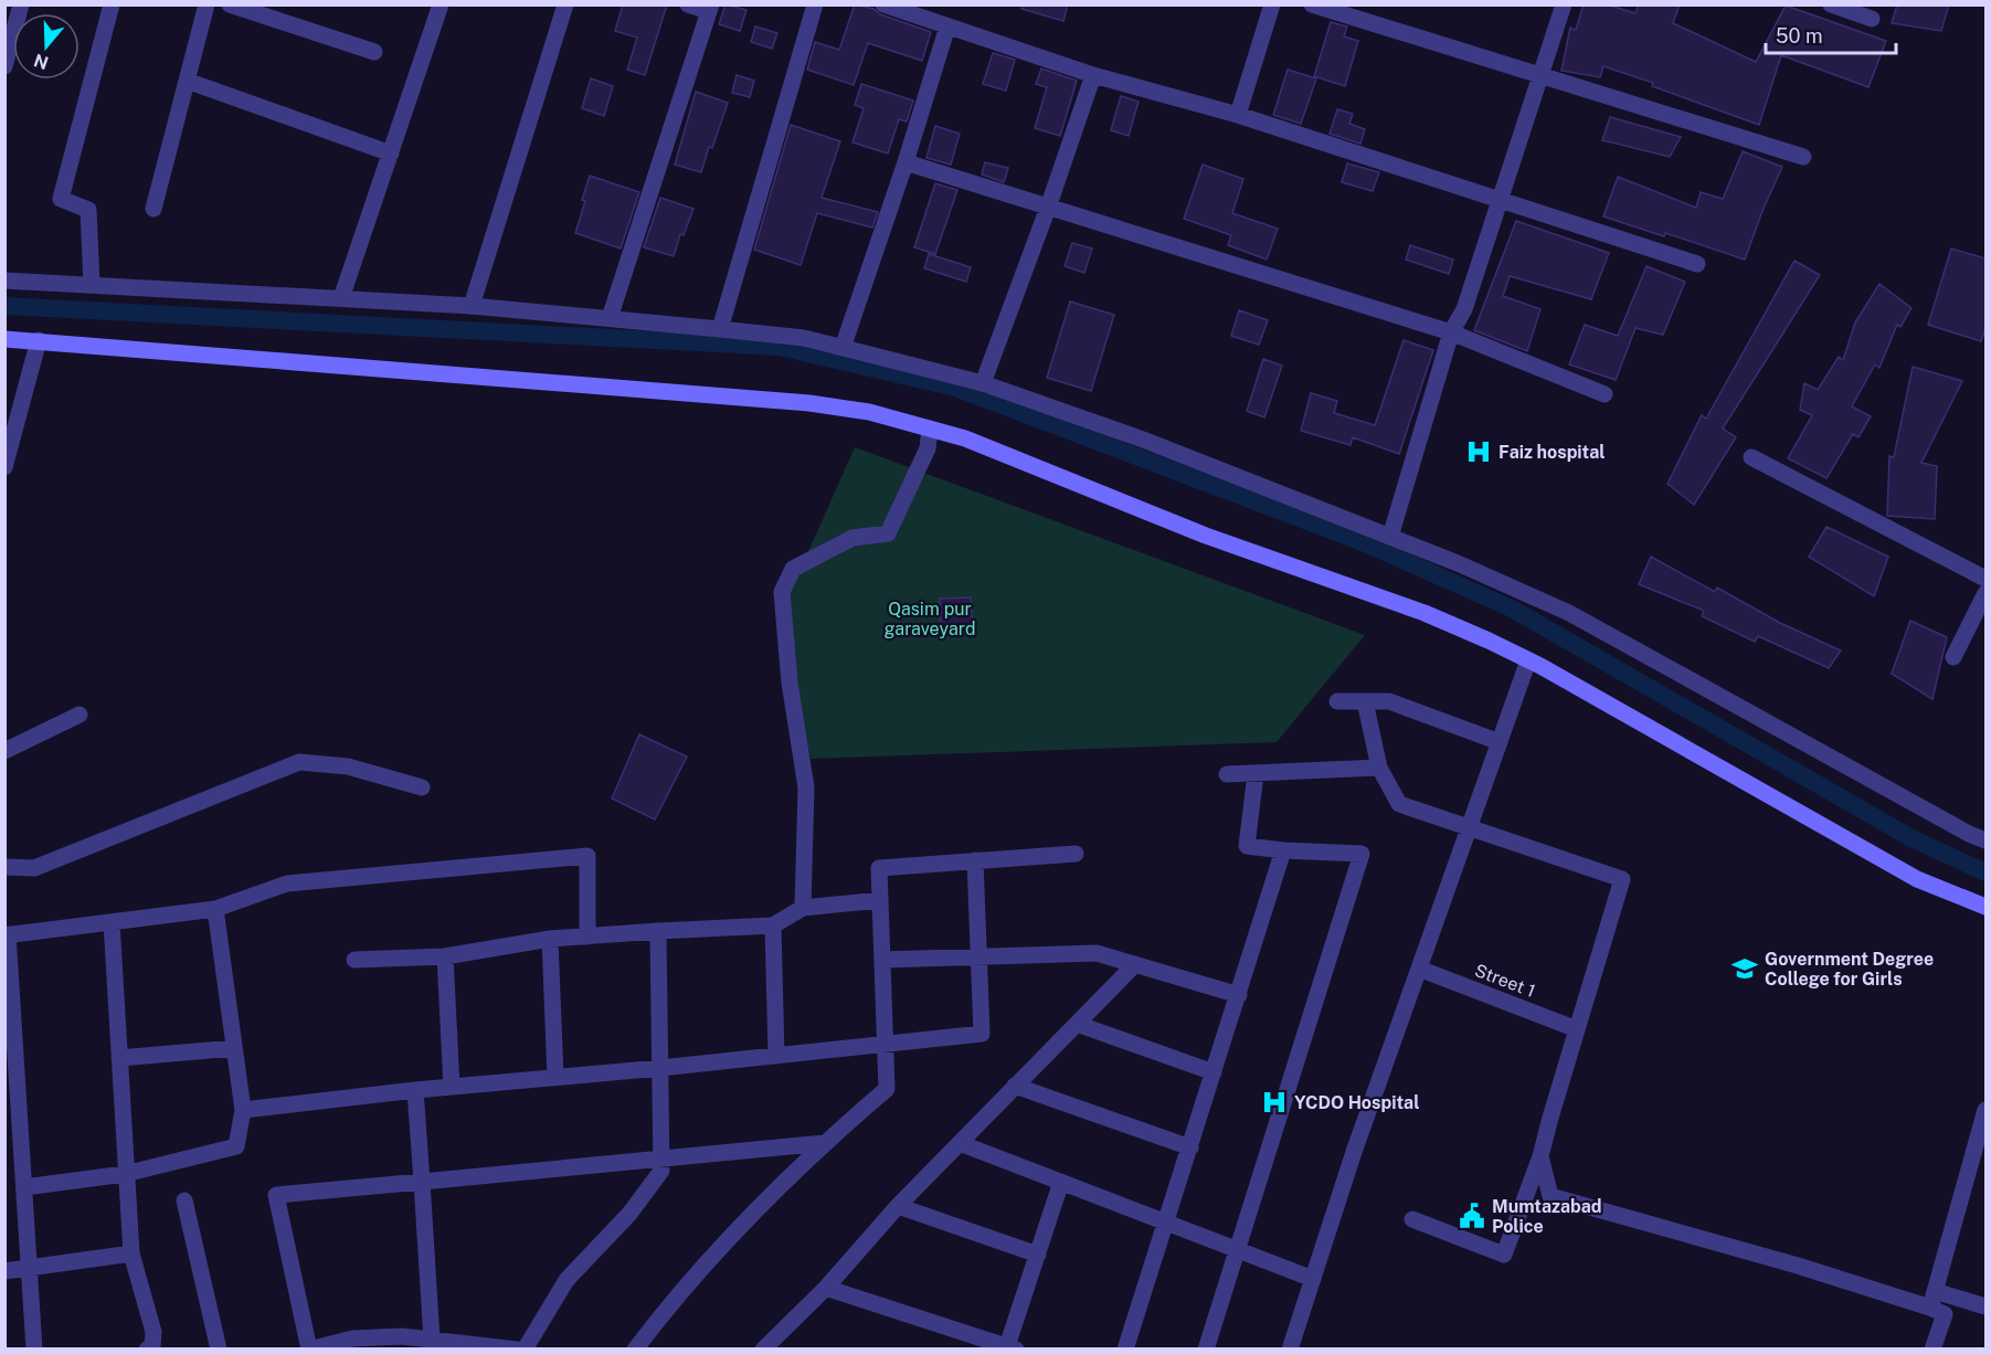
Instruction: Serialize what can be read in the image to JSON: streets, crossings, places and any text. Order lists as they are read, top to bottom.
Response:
{
  "streets": {
    "street": ["Street 1"]
  },
  "parks": ["Qasim pur garaveyard"],
  "places": {
    "hospital": ["Faiz hospital", "YCDO Hospital"],
    "school or university": ["Government Degree College for Girls"],
    "public building": ["Mumtazabad Police"]
  },
  "scale_bar": "50 m",
  "north": "bottom"
}
